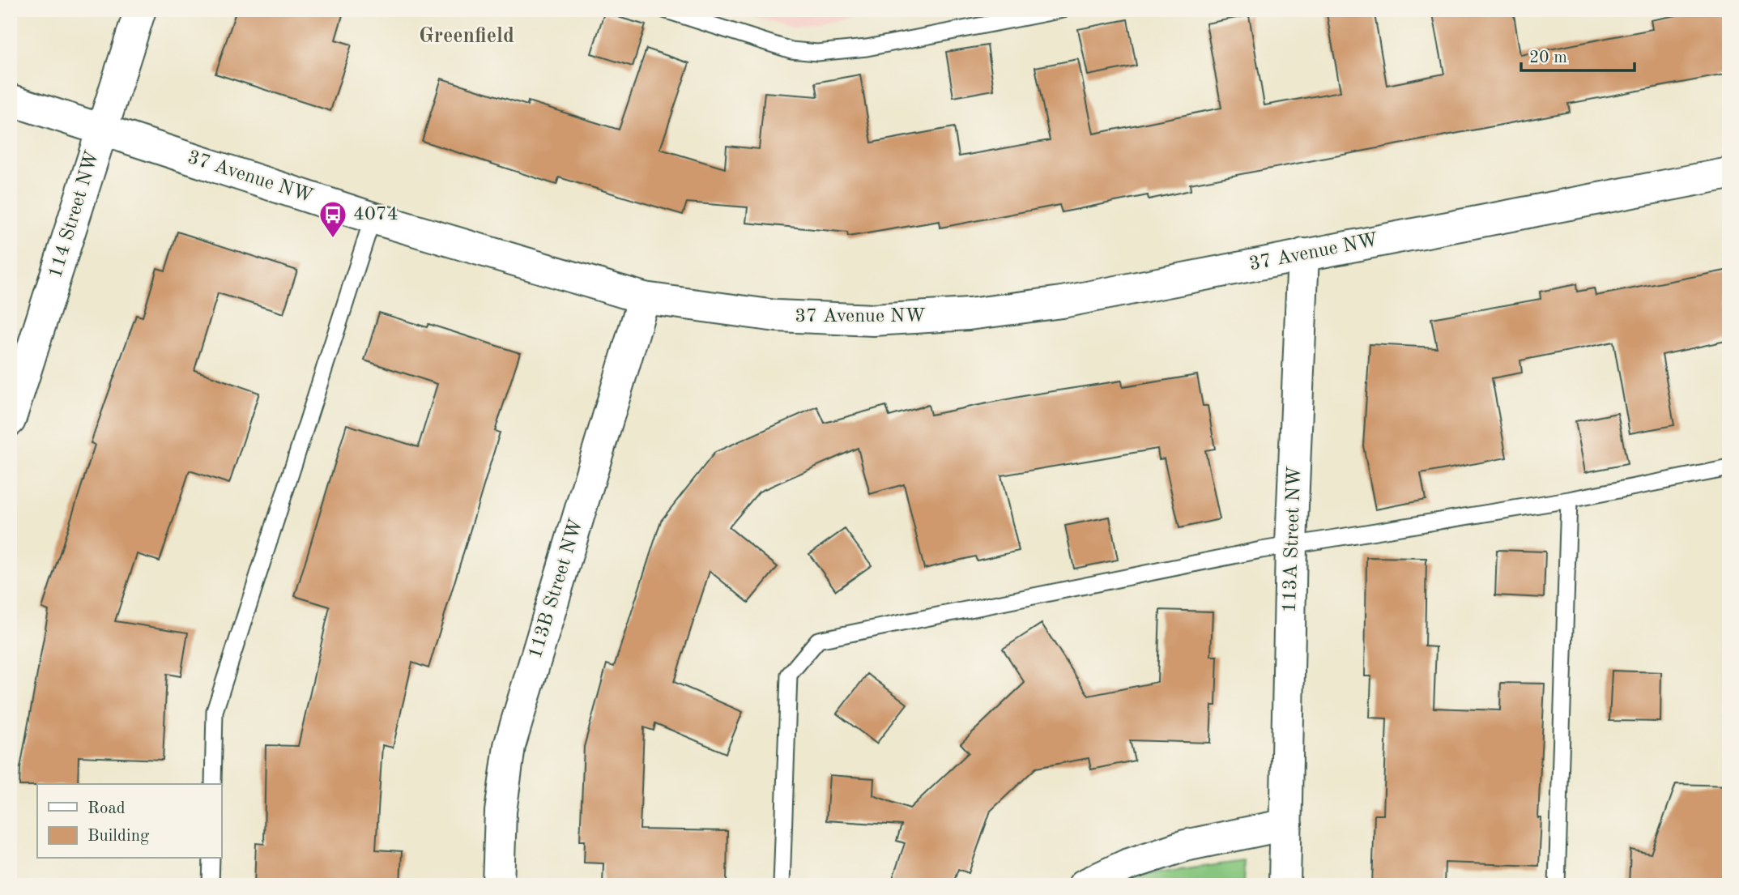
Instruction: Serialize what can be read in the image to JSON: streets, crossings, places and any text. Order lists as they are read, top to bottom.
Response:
{
  "streets": {
    "street": [
      "37 Avenue NW",
      "114 Street NW",
      "113A Street NW",
      "113B Street NW"
    ]
  },
  "crossings": [
    ["37 Avenue NW", "114 Street NW"],
    ["37 Avenue NW", "113A Street NW"],
    ["37 Avenue NW", "113B Street NW"]
  ],
  "districts": ["Greenfield"],
  "places": {
    "bus stop": ["4074"]
  },
  "legend": ["Road", "Building"],
  "scale_bar": "20 m"
}
